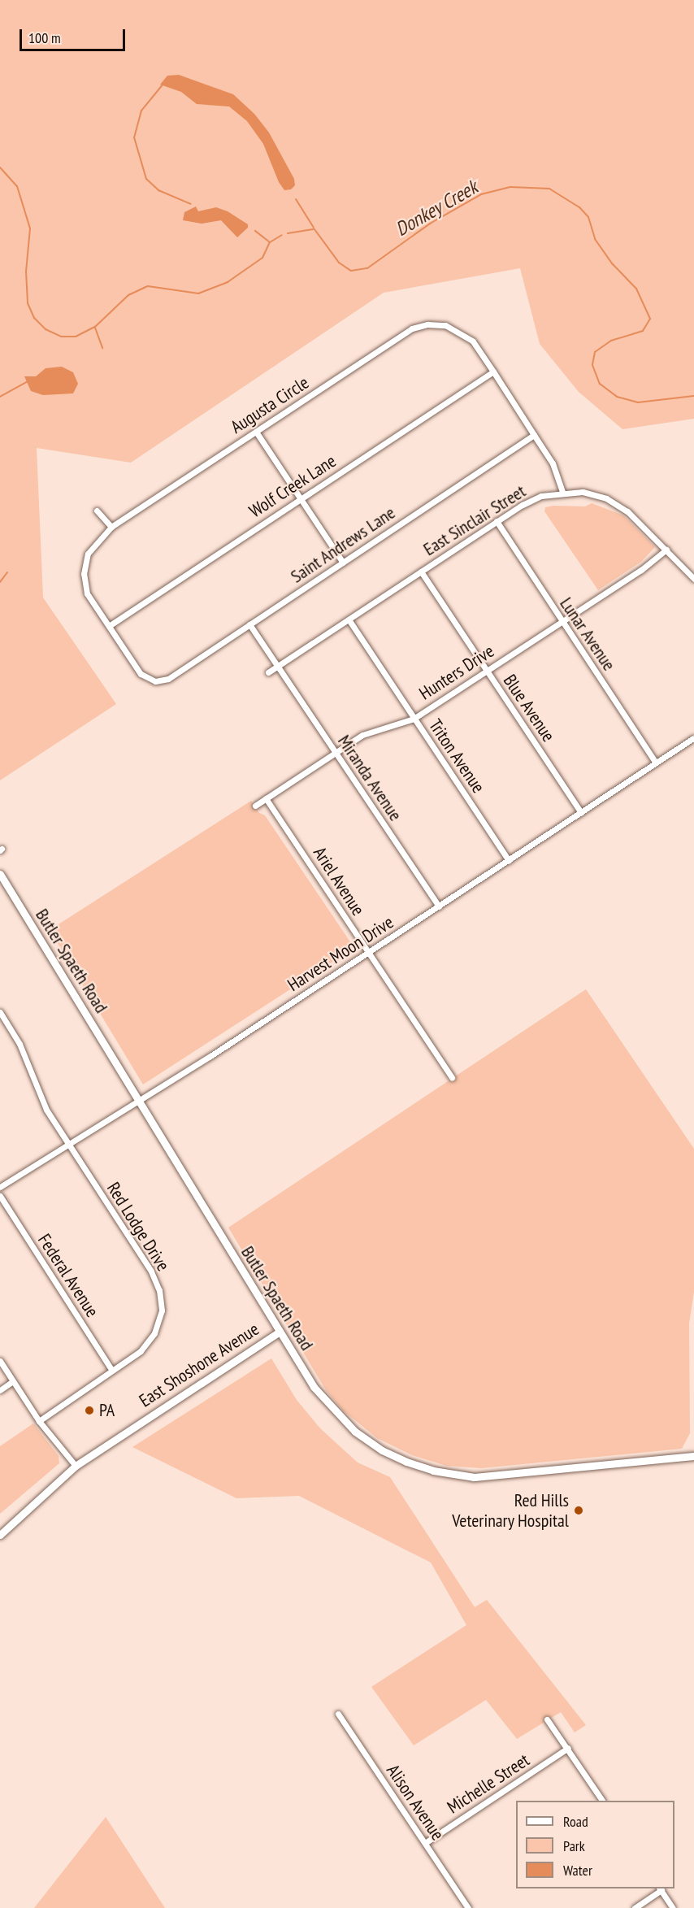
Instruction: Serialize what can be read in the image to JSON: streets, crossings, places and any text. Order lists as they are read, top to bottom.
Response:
{
  "streets": {
    "main road": ["Butler Spaeth Road", "East Shoshone Avenue"],
    "street": [
      "Augusta Circle",
      "Wolf Creek Lane",
      "East Sinclair Street",
      "Saint Andrews Lane",
      "Lunar Avenue",
      "Hunters Drive",
      "Blue Avenue",
      "Triton Avenue",
      "Miranda Avenue",
      "Ariel Avenue",
      "Harvest Moon Drive",
      "Red Lodge Drive",
      "Federal Avenue",
      "Michelle Street",
      "Alison Avenue"
    ]
  },
  "crossings": [
    ["Augusta Circle", "Wolf Creek Lane"],
    ["Augusta Circle", "East Sinclair Street"],
    ["Augusta Circle", "Saint Andrews Lane"],
    ["East Sinclair Street", "Lunar Avenue"],
    ["East Sinclair Street", "Hunters Drive"],
    ["East Sinclair Street", "Blue Avenue"],
    ["East Sinclair Street", "Triton Avenue"],
    ["East Sinclair Street", "Miranda Avenue"],
    ["Saint Andrews Lane", "Miranda Avenue"],
    ["Lunar Avenue", "Hunters Drive"],
    ["Lunar Avenue", "Harvest Moon Drive"],
    ["Hunters Drive", "Blue Avenue"],
    ["Hunters Drive", "Triton Avenue"],
    ["Hunters Drive", "Miranda Avenue"],
    ["Hunters Drive", "Ariel Avenue"],
    ["Blue Avenue", "Harvest Moon Drive"],
    ["Triton Avenue", "Harvest Moon Drive"],
    ["Miranda Avenue", "Harvest Moon Drive"],
    ["Ariel Avenue", "Harvest Moon Drive"],
    ["Harvest Moon Drive", "Butler Spaeth Road"],
    ["Harvest Moon Drive", "Red Lodge Drive"],
    ["Butler Spaeth Road", "East Shoshone Avenue"],
    ["Red Lodge Drive", "Federal Avenue"],
    ["Michelle Street", "Alison Avenue"]
  ],
  "water": ["Donkey Creek"],
  "places": ["PA", "Red Hills Veterinary Hospital"],
  "legend": ["Road", "Park", "Water"],
  "scale_bar": "100 m"
}
